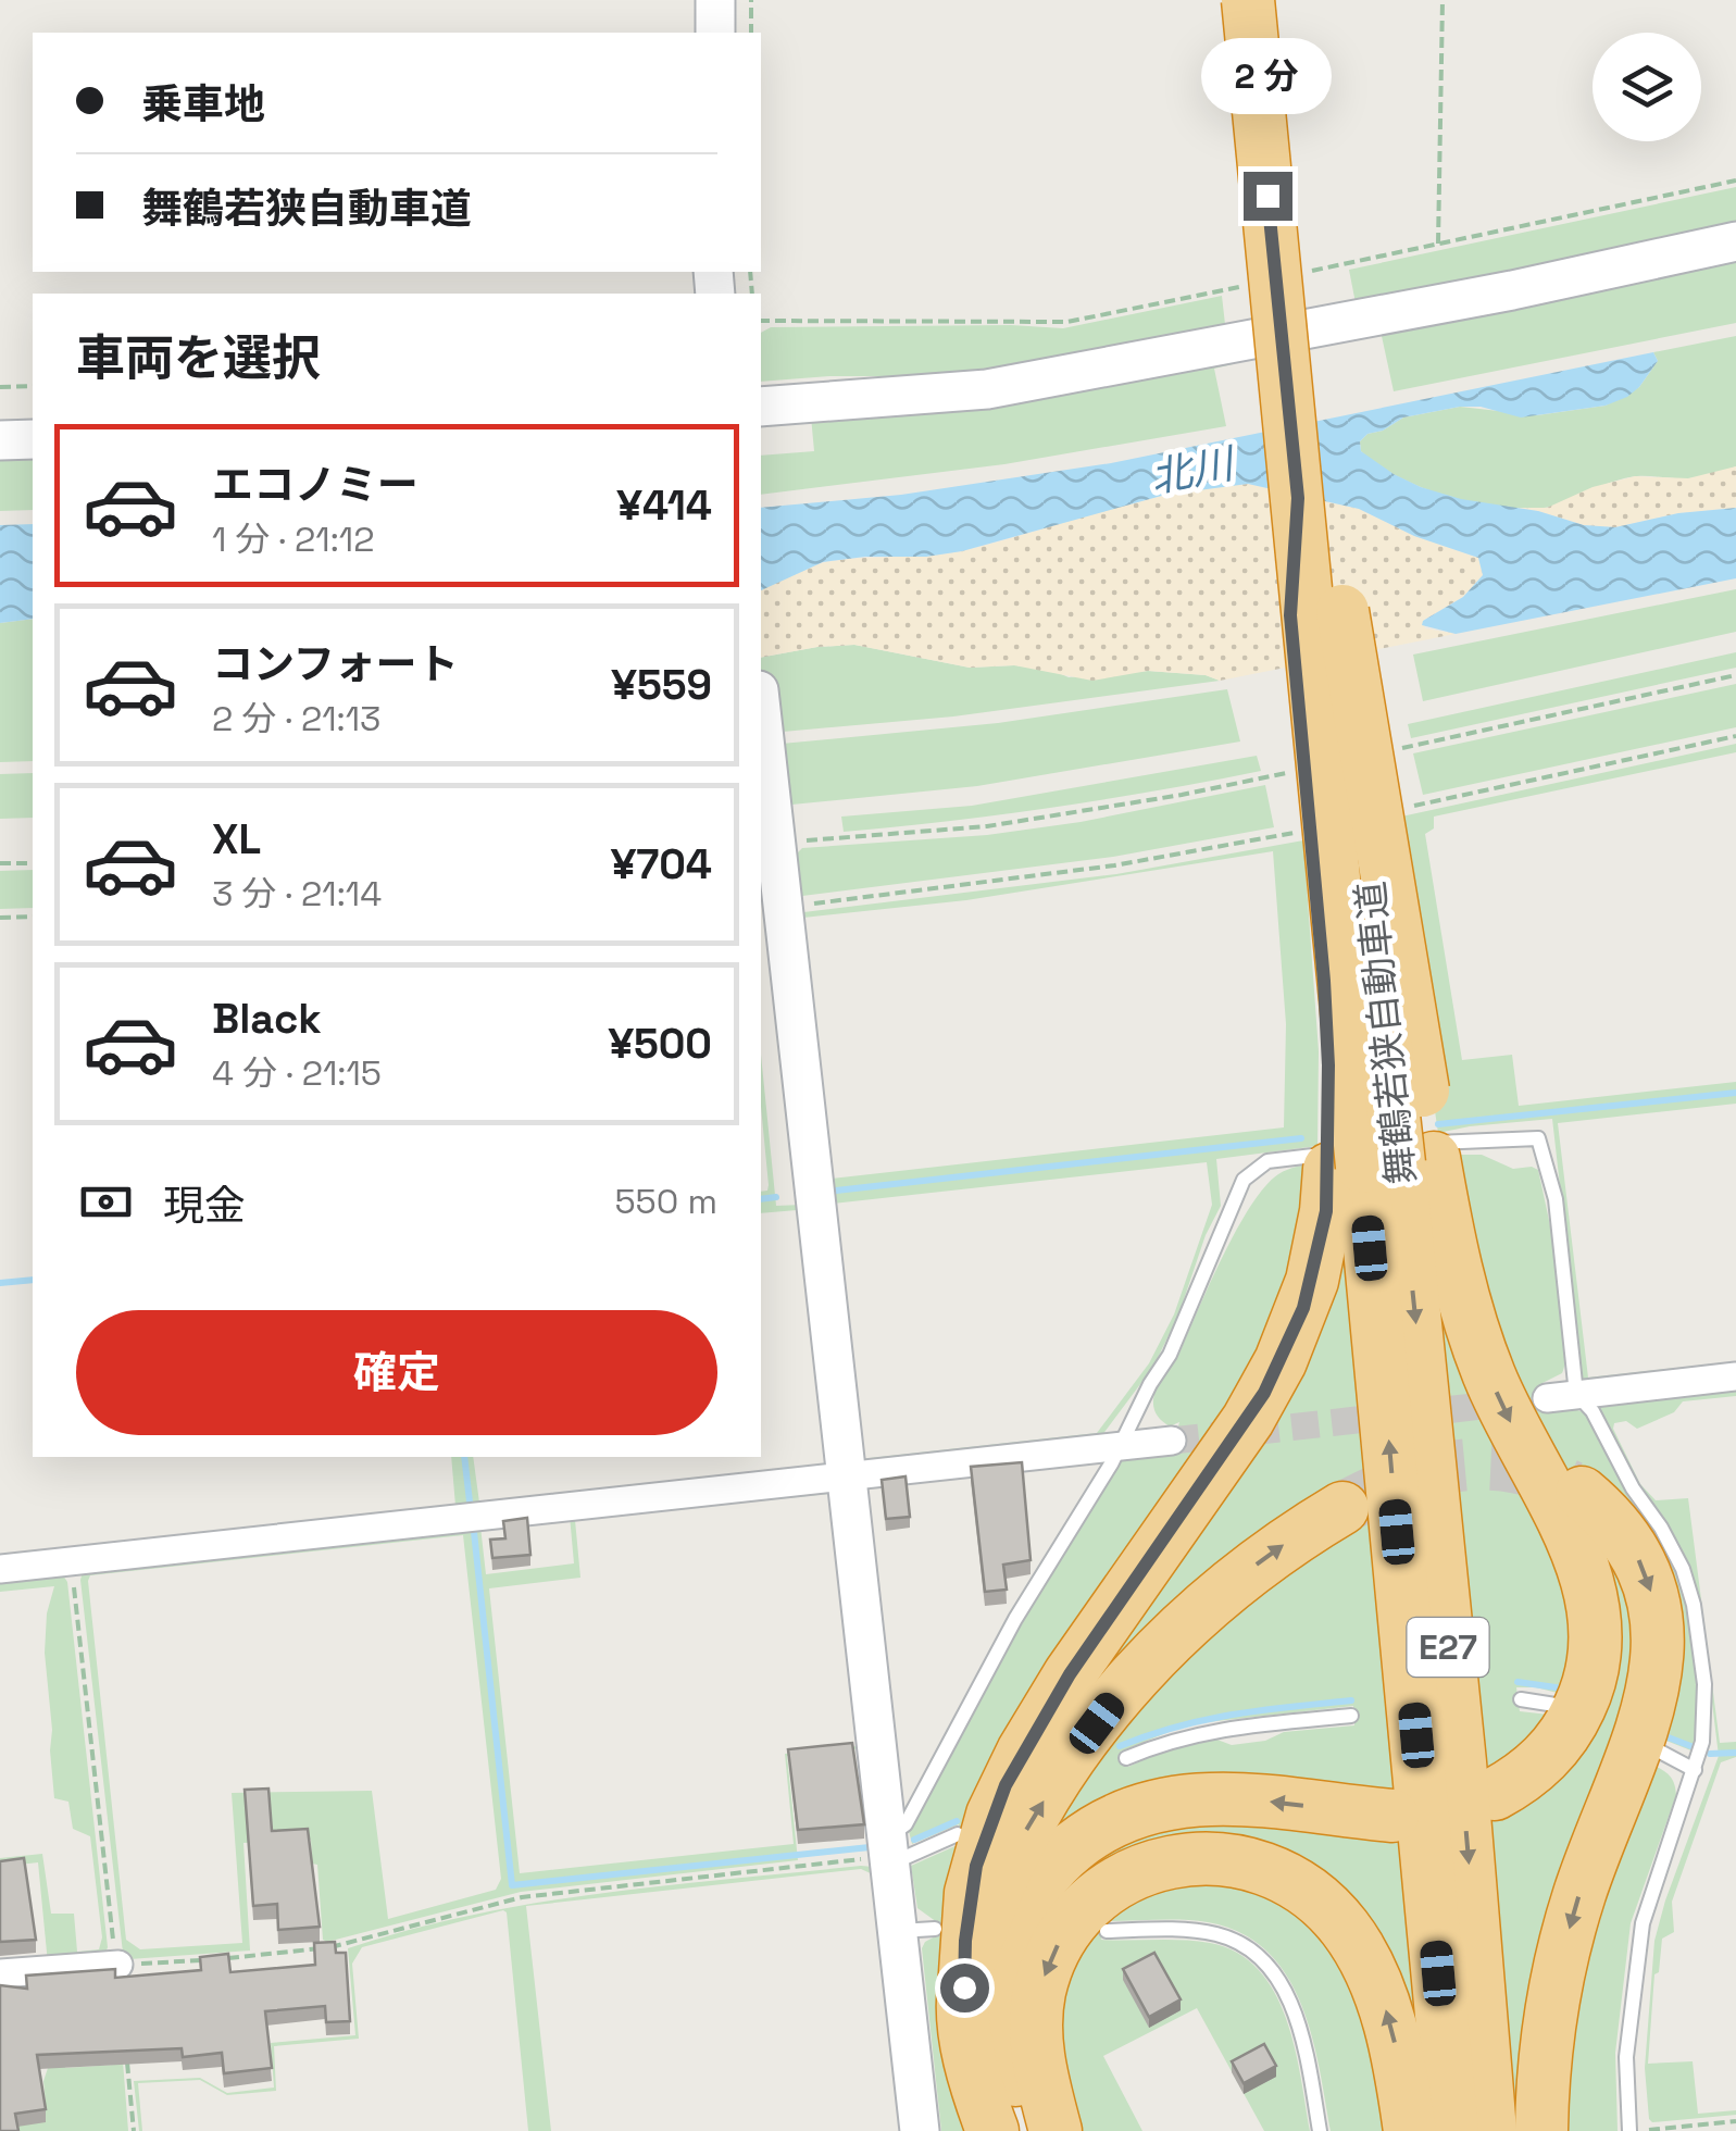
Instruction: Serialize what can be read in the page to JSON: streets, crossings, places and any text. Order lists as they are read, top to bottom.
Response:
{
  "streets": {
    "highway": ["舞鶴若狭自動車道", "E27"]
  },
  "water": ["北川"],
  "page": {
    "banner": ["乗車地", "舞鶴若狭自動車道"],
    "bubble": "2 分",
    "heading": "車両を選択",
    "list": [
      {
        "name": "エコノミー",
        "note": "1 分 · 21:12",
        "value": "¥414"
      },
      {
        "name": "コンフォート",
        "note": "2 分 · 21:13",
        "value": "¥559"
      },
      {
        "name": "XL",
        "note": "3 分 · 21:14",
        "value": "¥704"
      },
      {
        "name": "Black",
        "note": "4 分 · 21:15",
        "value": "¥500"
      }
    ],
    "pay": ["現金", "550 m"],
    "buttons": "確定"
  }
}
